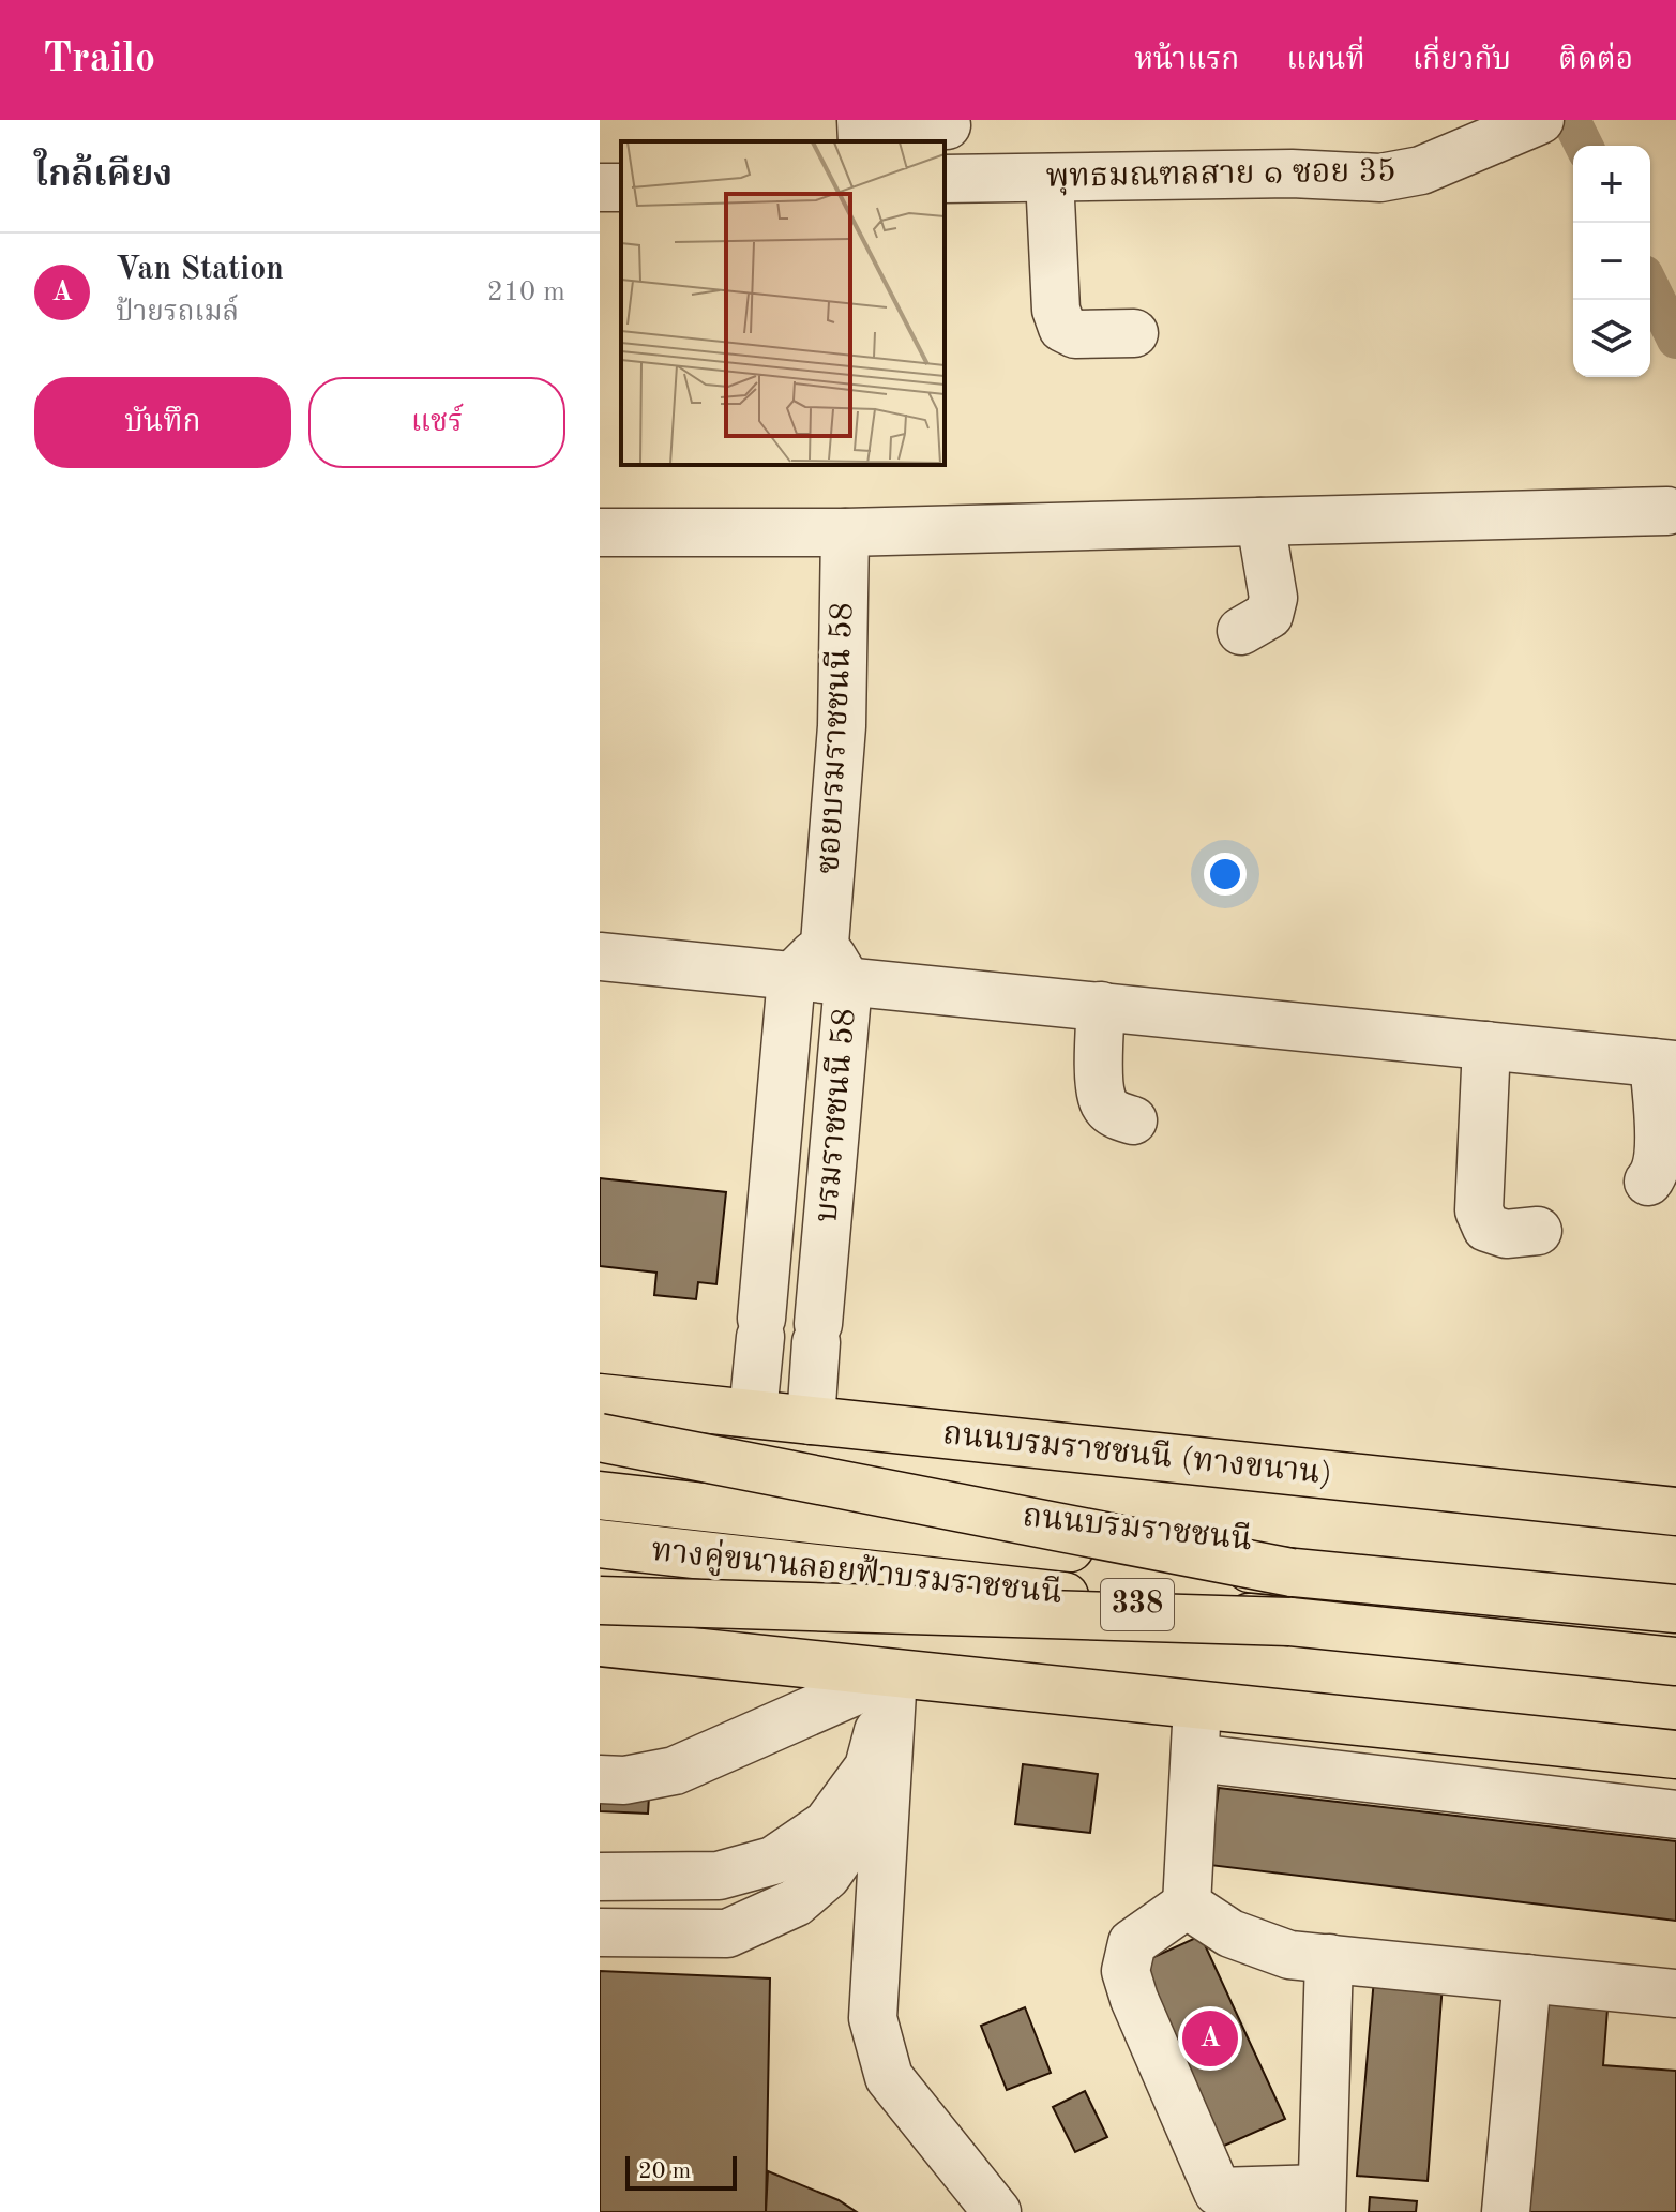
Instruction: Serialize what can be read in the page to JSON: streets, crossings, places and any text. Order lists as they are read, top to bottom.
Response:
{
  "streets": {
    "main road": [
      "ถนนบรมราชชนนี (ทางขนาน)",
      "ถนนบรมราชชนนี",
      "ทางคู่ขนานลอยฟ้าบรมราชชนนี",
      "338"
    ],
    "street": ["พุทธมณฑลสาย ๑ ซอย 35", "ซอยบรมราชชนนี 58", "บรมราชชนนี 58"]
  },
  "crossings": [
    ["ซอยบรมราชชนนี 58", "บรมราชชนนี 58"],
    ["บรมราชชนนี 58", "ถนนบรมราชชนนี (ทางขนาน)"]
  ],
  "scale_bar": "20 m",
  "page": {
    "header": "Trailo",
    "nav": [
      "หน้าแรก",
      "แผนที่",
      "เกี่ยวกับ",
      "ติดต่อ"
    ],
    "heading": "ใกล้เคียง",
    "map_buttons": ["+", "−"],
    "list": [
      {
        "mark": "A",
        "name": "Van Station",
        "note": "ป้ายรถเมล์",
        "value": "210 m"
      }
    ],
    "buttons": ["บันทึก", "แชร์"],
    "pins": "A",
    "scale": "20 m"
  }
}
